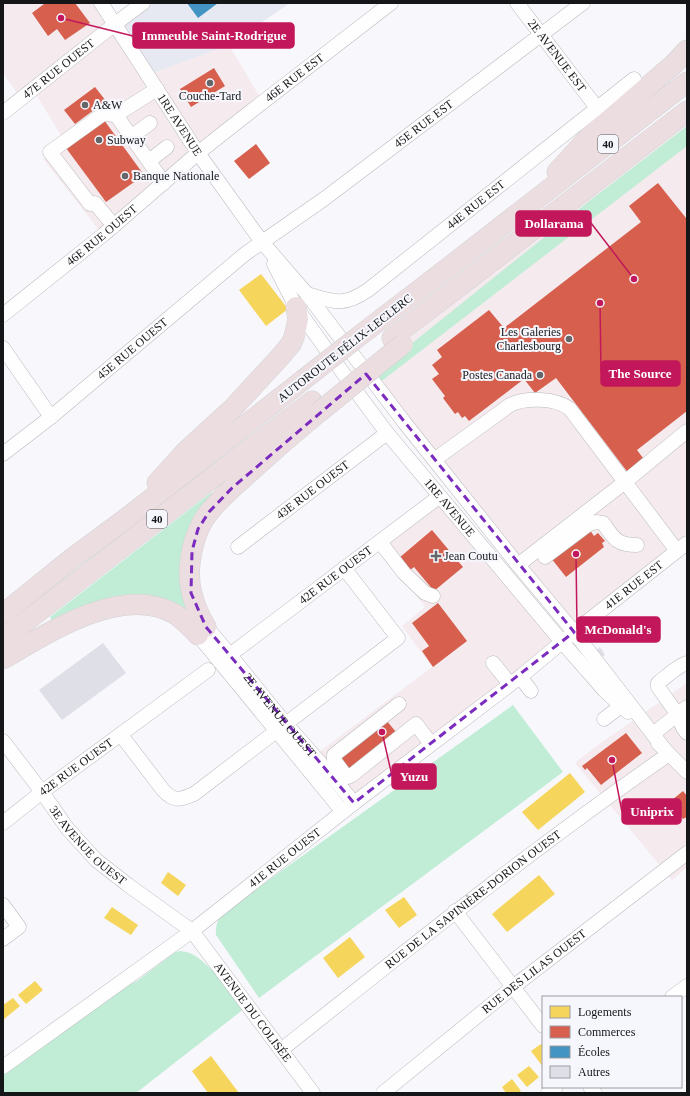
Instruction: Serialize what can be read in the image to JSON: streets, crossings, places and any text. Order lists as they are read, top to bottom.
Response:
{
  "streets": {
    "highway": ["40", "AUTOROUTE FÉLIX-LECLERC"],
    "street": [
      "2E AVENUE EST",
      "47E RUE OUEST",
      "46E RUE EST",
      "1RE AVENUE",
      "45E RUE EST",
      "44E RUE EST",
      "46E RUE OUEST",
      "45E RUE OUEST",
      "43E RUE OUEST",
      "42E RUE OUEST",
      "41E RUE EST",
      "2E AVENUE OUEST",
      "3E AVENUE OUEST",
      "41E RUE OUEST",
      "RUE DE LA SAPINIÈRE-DORION OUEST",
      "RUE DES LILAS OUEST",
      "AVENUE DU COLISÉE"
    ]
  },
  "crossings": [
    ["2E AVENUE EST", "45E RUE EST"],
    ["2E AVENUE EST", "44E RUE EST"],
    ["47E RUE OUEST", "1RE AVENUE"],
    ["46E RUE EST", "1RE AVENUE"],
    ["46E RUE EST", "46E RUE OUEST"],
    ["1RE AVENUE", "45E RUE EST"],
    ["1RE AVENUE", "44E RUE EST"],
    ["1RE AVENUE", "46E RUE OUEST"],
    ["1RE AVENUE", "45E RUE OUEST"],
    ["1RE AVENUE", "43E RUE OUEST"],
    ["1RE AVENUE", "42E RUE OUEST"],
    ["1RE AVENUE", "41E RUE EST"],
    ["1RE AVENUE", "41E RUE OUEST"],
    ["1RE AVENUE", "RUE DE LA SAPINIÈRE-DORION OUEST"],
    ["45E RUE EST", "45E RUE OUEST"],
    ["42E RUE OUEST", "2E AVENUE OUEST"],
    ["42E RUE OUEST", "3E AVENUE OUEST"],
    ["41E RUE EST", "41E RUE OUEST"],
    ["2E AVENUE OUEST", "41E RUE OUEST"],
    ["3E AVENUE OUEST", "41E RUE OUEST"],
    ["3E AVENUE OUEST", "AVENUE DU COLISÉE"],
    ["41E RUE OUEST", "AVENUE DU COLISÉE"],
    ["RUE DE LA SAPINIÈRE-DORION OUEST", "AVENUE DU COLISÉE"]
  ],
  "places": {
    "other": [
      "Immeuble Saint-Rodrigue",
      "Couche-Tard",
      "A&W",
      "Subway",
      "Banque Nationale",
      "Dollarama",
      "The Source",
      "Les Galeries Charlesbourg",
      "Postes Canada",
      "McDonald's",
      "Yuzu",
      "Uniprix"
    ],
    "health": ["Jean Coutu"]
  },
  "legend": [
    "Logements",
    "Commerces",
    "Écoles",
    "Autres"
  ]
}
